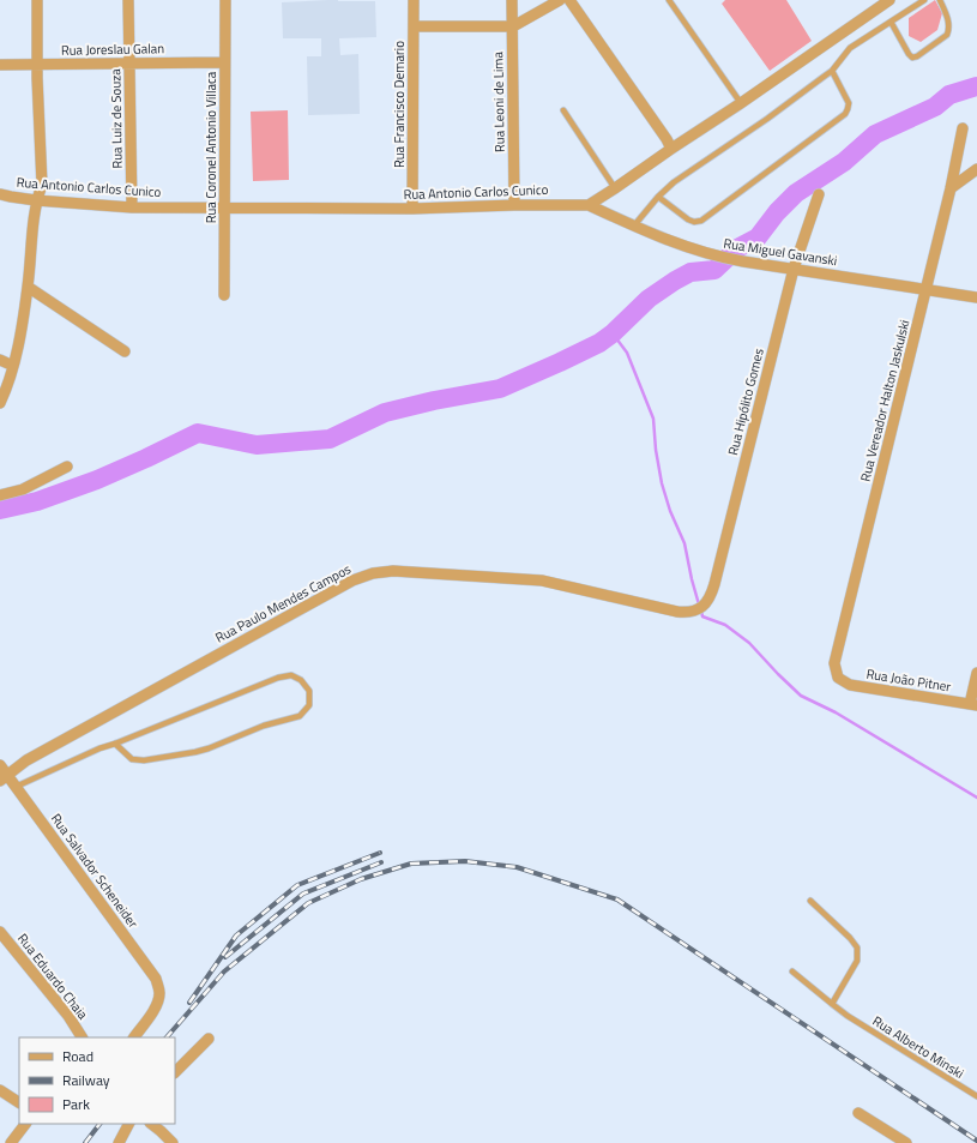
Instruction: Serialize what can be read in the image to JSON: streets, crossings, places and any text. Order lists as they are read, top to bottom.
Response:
{
  "streets": {
    "street": [
      "Rua Joreslau Galan",
      "Rua Leoni de Lima",
      "Rua Francisco Demario",
      "Rua Luiz de Souza",
      "Rua Coronel Antonio Villaca",
      "Rua Antonio Carlos Cunico",
      "Rua Miguel Gavanski",
      "Rua Vereador Halton Jaskulski",
      "Rua Hipólito Gomes",
      "Rua Paulo Mendes Campos",
      "Rua João Pitner",
      "Rua Salvador Scheneider",
      "Rua Eduardo Chaia"
    ],
    "lane": ["Rua Alberto Minski"]
  },
  "crossings": [
    ["Rua Joreslau Galan", "Rua Luiz de Souza"],
    ["Rua Joreslau Galan", "Rua Coronel Antonio Villaca"],
    ["Rua Leoni de Lima", "Rua Antonio Carlos Cunico"],
    ["Rua Francisco Demario", "Rua Antonio Carlos Cunico"],
    ["Rua Luiz de Souza", "Rua Antonio Carlos Cunico"],
    ["Rua Coronel Antonio Villaca", "Rua Antonio Carlos Cunico"],
    ["Rua Antonio Carlos Cunico", "Rua Miguel Gavanski"],
    ["Rua Miguel Gavanski", "Rua Vereador Halton Jaskulski"],
    ["Rua Miguel Gavanski", "Rua Hipólito Gomes"],
    ["Rua Vereador Halton Jaskulski", "Rua João Pitner"],
    ["Rua Hipólito Gomes", "Rua Paulo Mendes Campos"],
    ["Rua Paulo Mendes Campos", "Rua Salvador Scheneider"]
  ],
  "legend": ["Road", "Railway", "Park"]
}
